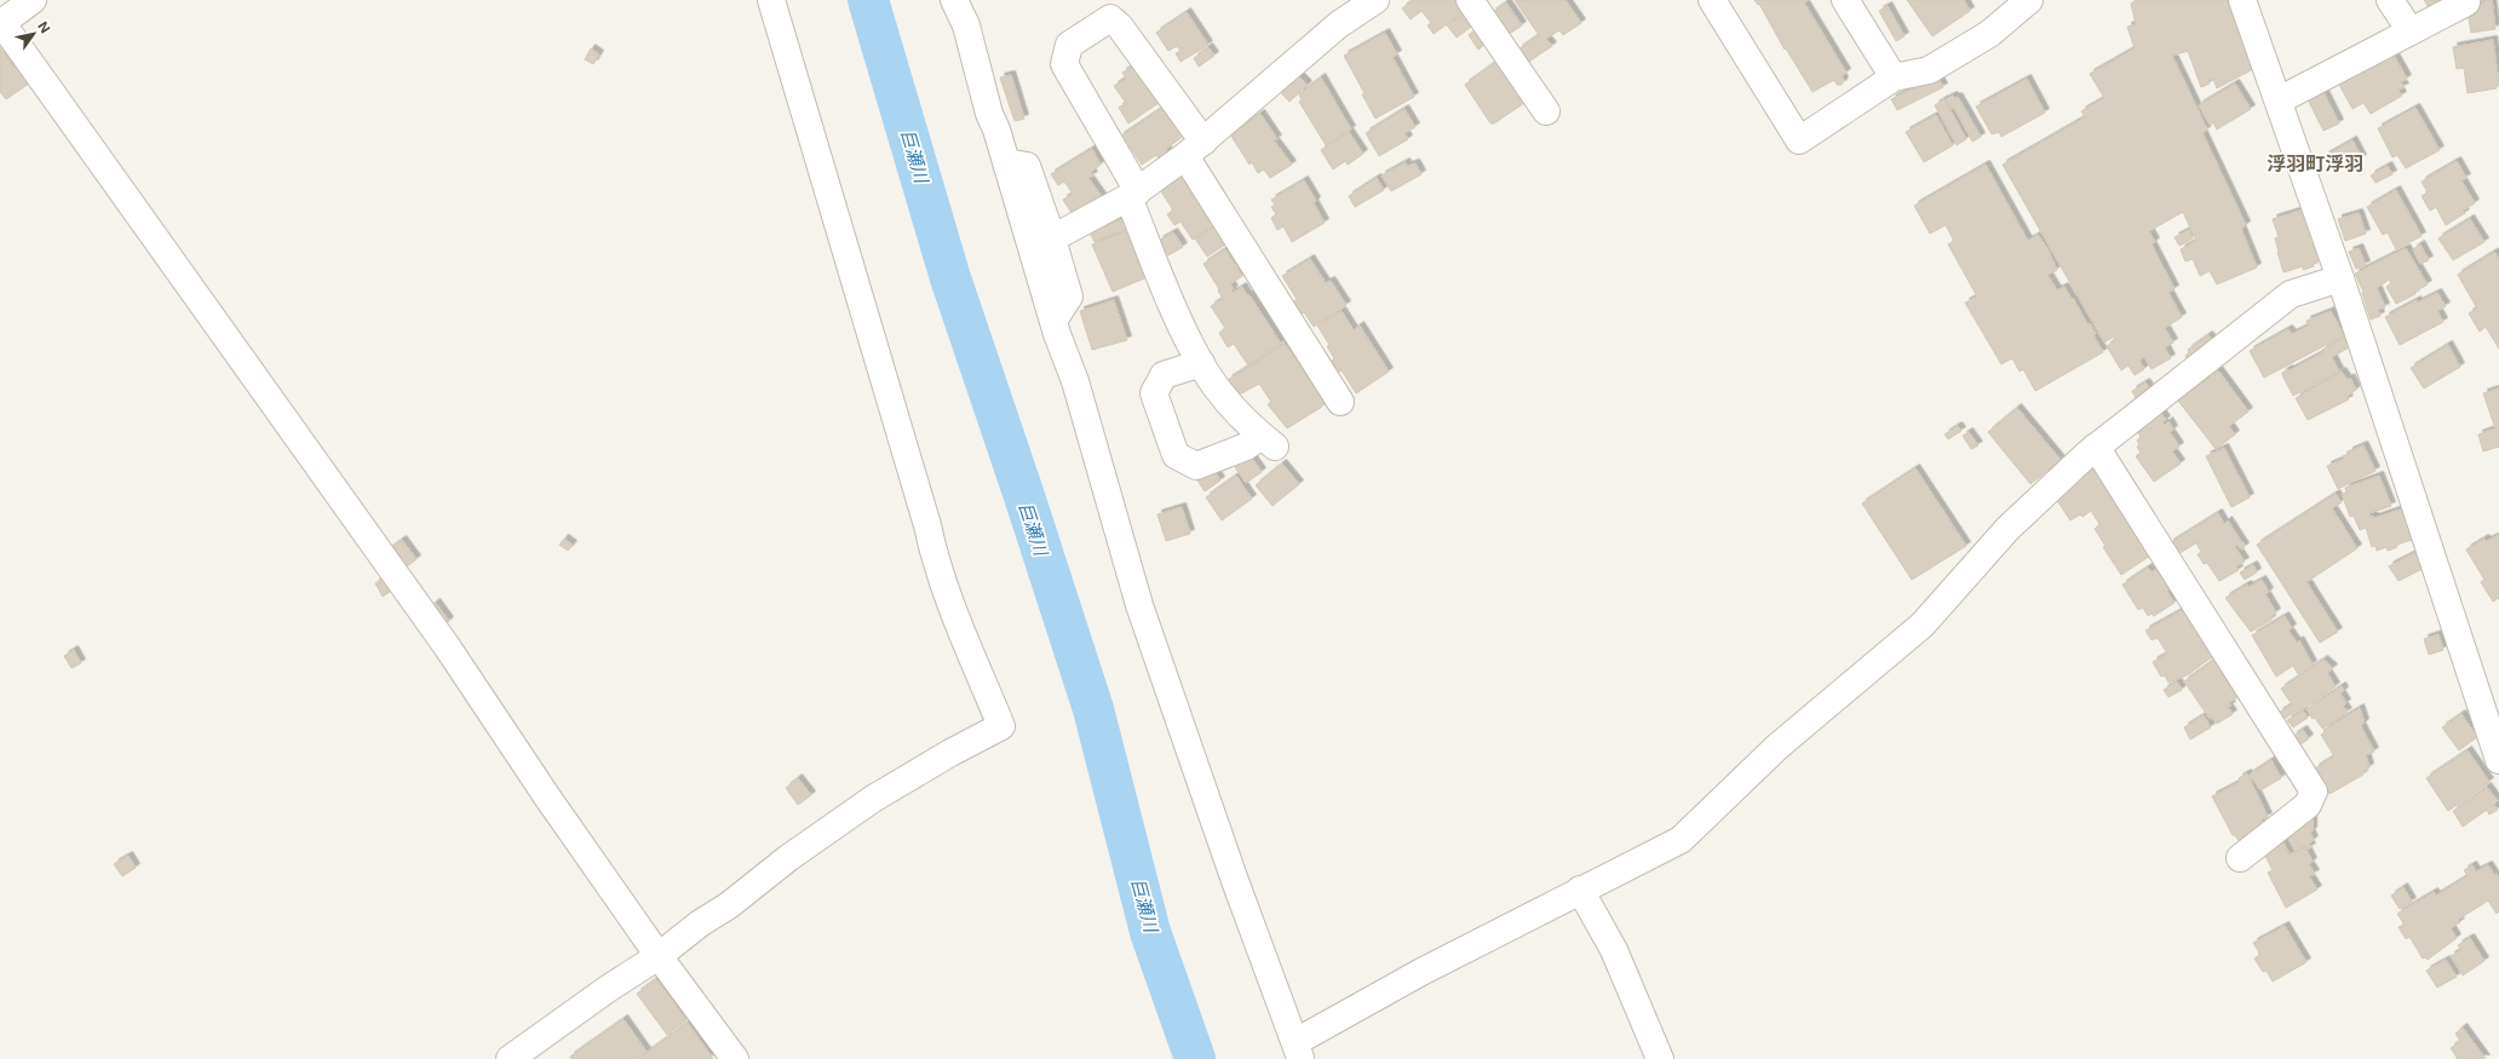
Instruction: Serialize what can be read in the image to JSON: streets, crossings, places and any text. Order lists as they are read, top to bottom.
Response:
{
  "districts": ["浮羽町浮羽"],
  "water": ["巨瀬川"],
  "north": "top right"
}
